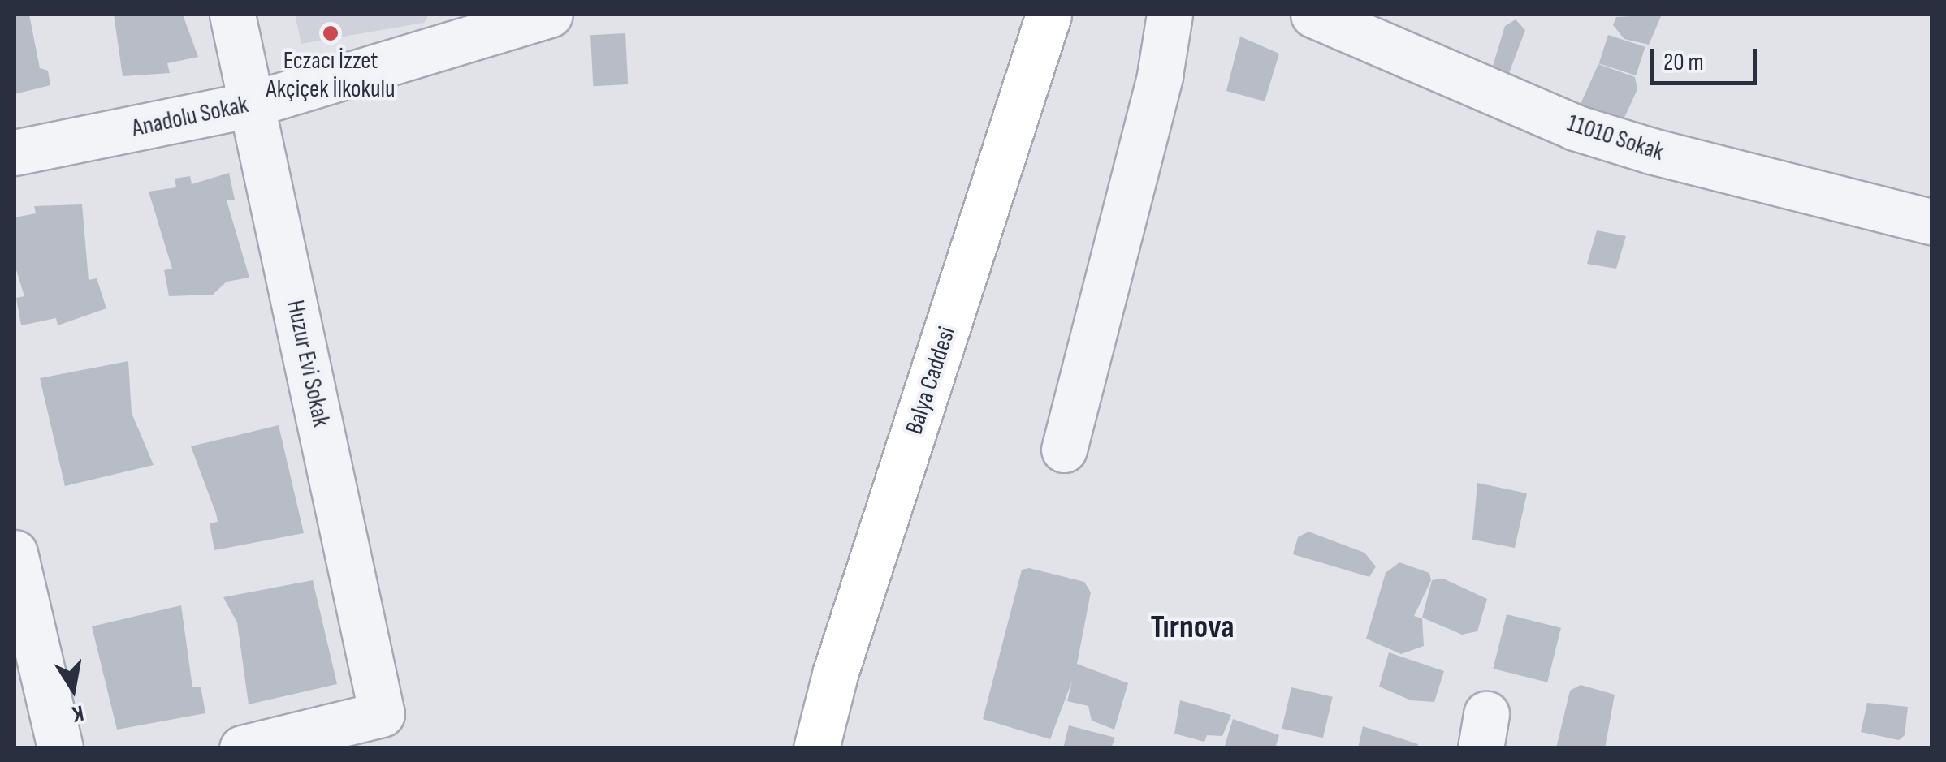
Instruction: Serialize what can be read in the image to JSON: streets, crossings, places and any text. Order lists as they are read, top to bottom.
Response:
{
  "streets": {
    "main road": ["Balya Caddesi"],
    "street": ["Anadolu Sokak", "11010 Sokak", "Huzur Evi Sokak"]
  },
  "crossings": [
    ["Anadolu Sokak", "Huzur Evi Sokak"]
  ],
  "districts": ["Tırnova"],
  "places": ["Eczacı İzzet Akçiçek İlkokulu"],
  "scale_bar": "20 m",
  "north": "bottom"
}
